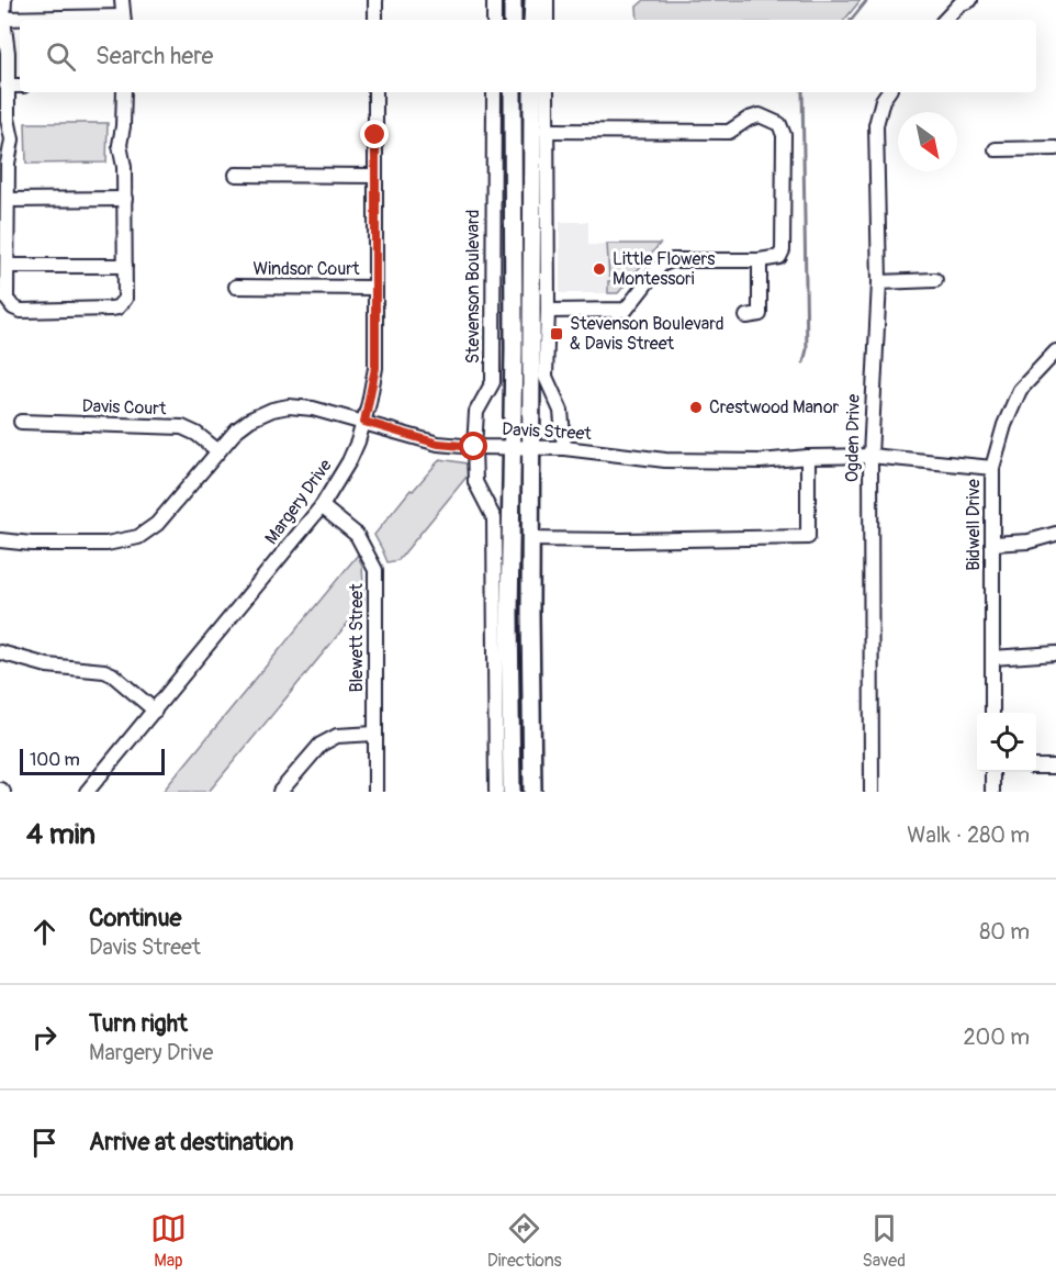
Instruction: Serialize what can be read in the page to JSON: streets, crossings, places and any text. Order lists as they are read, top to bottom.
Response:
{
  "streets": {
    "street": [
      "Windsor Court",
      "Stevenson Boulevard",
      "Davis Court",
      "Davis Street",
      "Ogden Drive",
      "Margery Drive",
      "Bidwell Drive",
      "Blewett Street"
    ]
  },
  "crossings": [
    ["Windsor Court", "Margery Drive"],
    ["Stevenson Boulevard", "Davis Street"],
    ["Davis Court", "Davis Street"],
    ["Davis Street", "Ogden Drive"],
    ["Davis Street", "Margery Drive"],
    ["Davis Street", "Bidwell Drive"],
    ["Margery Drive", "Blewett Street"]
  ],
  "places": {
    "other": ["Little Flowers Montessori", "Crestwood Manor"],
    "transit": ["Stevenson Boulevard & Davis Street"]
  },
  "scale_bar": "100 m",
  "north": "bottom right",
  "page": {
    "search": "Search here",
    "scale": "100 m",
    "heading": ["4 min", "Walk · 280 m"],
    "list": [
      ["Continue", "Davis Street", "80 m"],
      ["Turn right", "Margery Drive", "200 m"],
      "Arrive at destination"
    ],
    "nav": ["Map", "Directions", "Saved"]
  }
}
